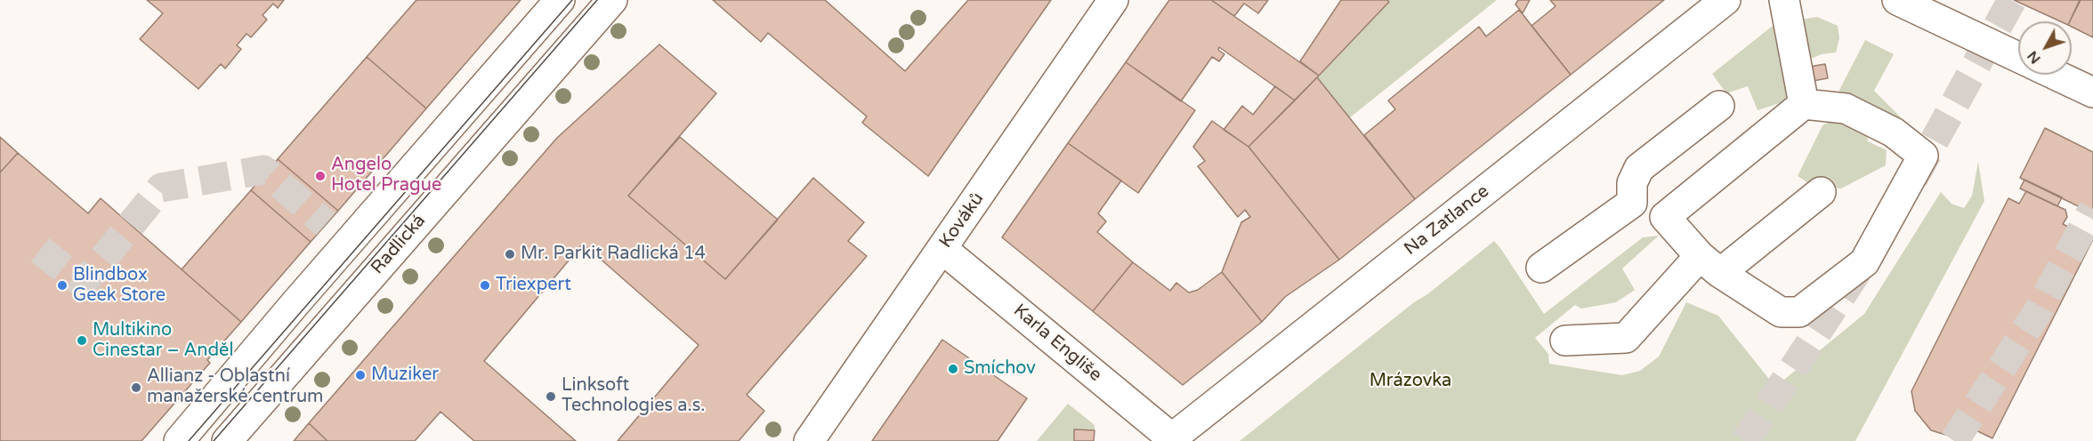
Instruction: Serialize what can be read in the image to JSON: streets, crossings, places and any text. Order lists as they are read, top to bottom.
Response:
{
  "streets": {
    "street": [
      "Kováků",
      "Na Zatlance",
      "Radlická",
      "Karla Engliše"
    ]
  },
  "crossings": [
    ["Kováků", "Karla Engliše"],
    ["Na Zatlance", "Karla Engliše"]
  ],
  "parks": ["Mrázovka"],
  "places": [
    "Angelo Hotel Prague",
    "Mr. Parkit Radlická 14",
    "Blindbox Geek Store",
    "Triexpert",
    "Multikino Cinestar – Anděl",
    "Smíchov",
    "Muziker",
    "Allianz - Oblastní manažerské centrum",
    "Linksoft Technologies a.s."
  ],
  "north": "bottom left"
}
